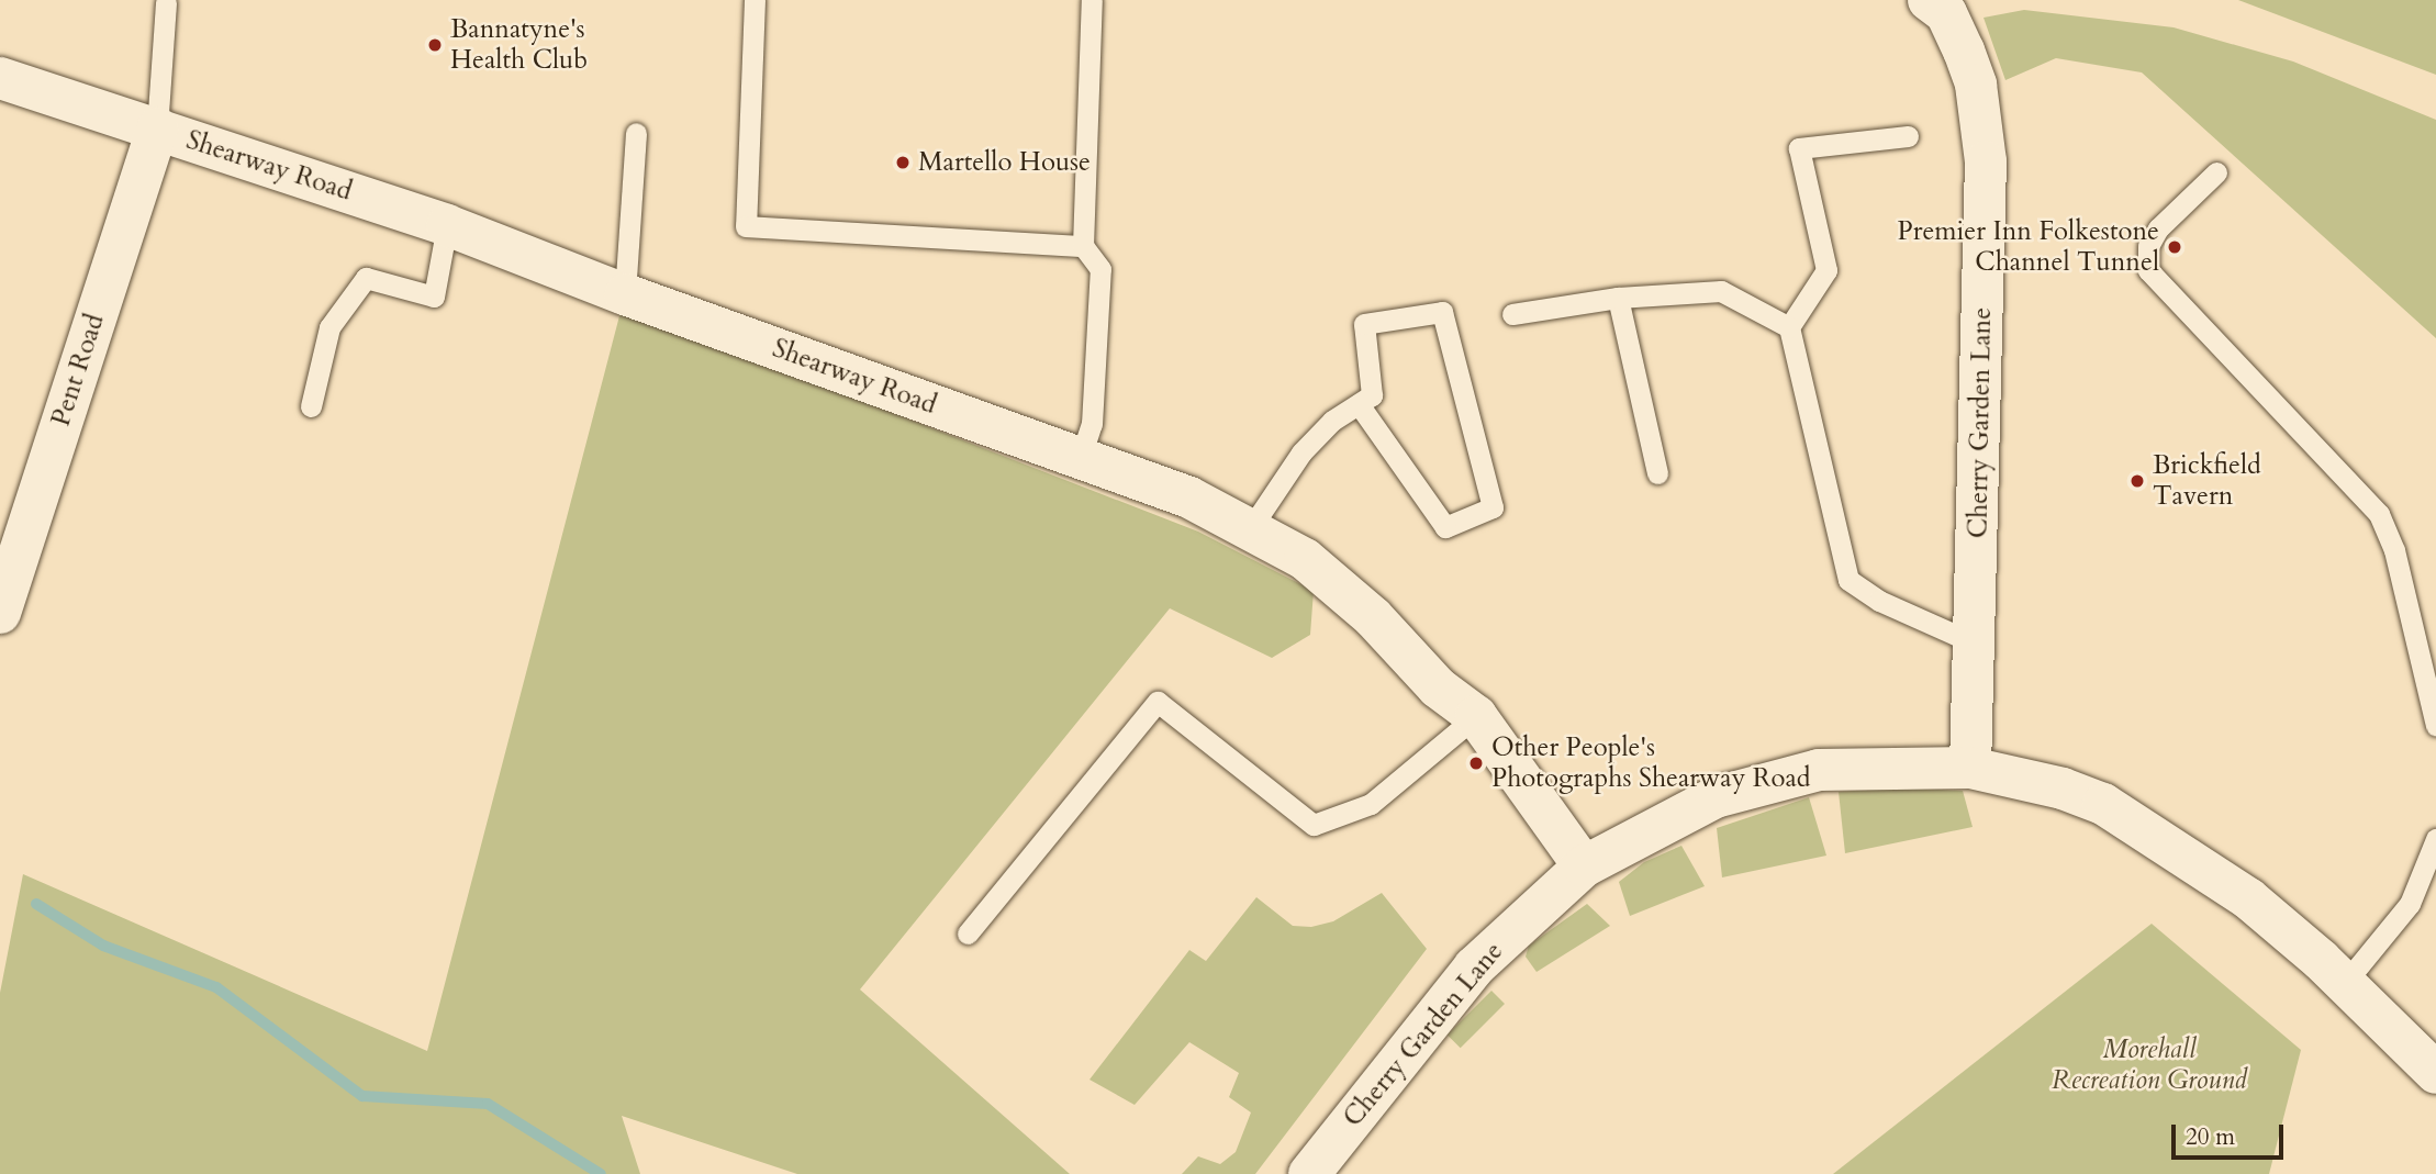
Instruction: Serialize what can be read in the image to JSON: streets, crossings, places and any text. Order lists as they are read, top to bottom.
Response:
{
  "streets": {
    "street": ["Shearway Road", "Pent Road", "Cherry Garden Lane"]
  },
  "crossings": [
    ["Shearway Road", "Pent Road"],
    ["Shearway Road", "Cherry Garden Lane"]
  ],
  "parks": ["Morehall Recreation Ground"],
  "places": [
    "Bannatyne's Health Club",
    "Martello House",
    "Premier Inn Folkestone Channel Tunnel",
    "Brickfield Tavern",
    "Other People's Photographs Shearway Road"
  ],
  "scale_bar": "20 m"
}
